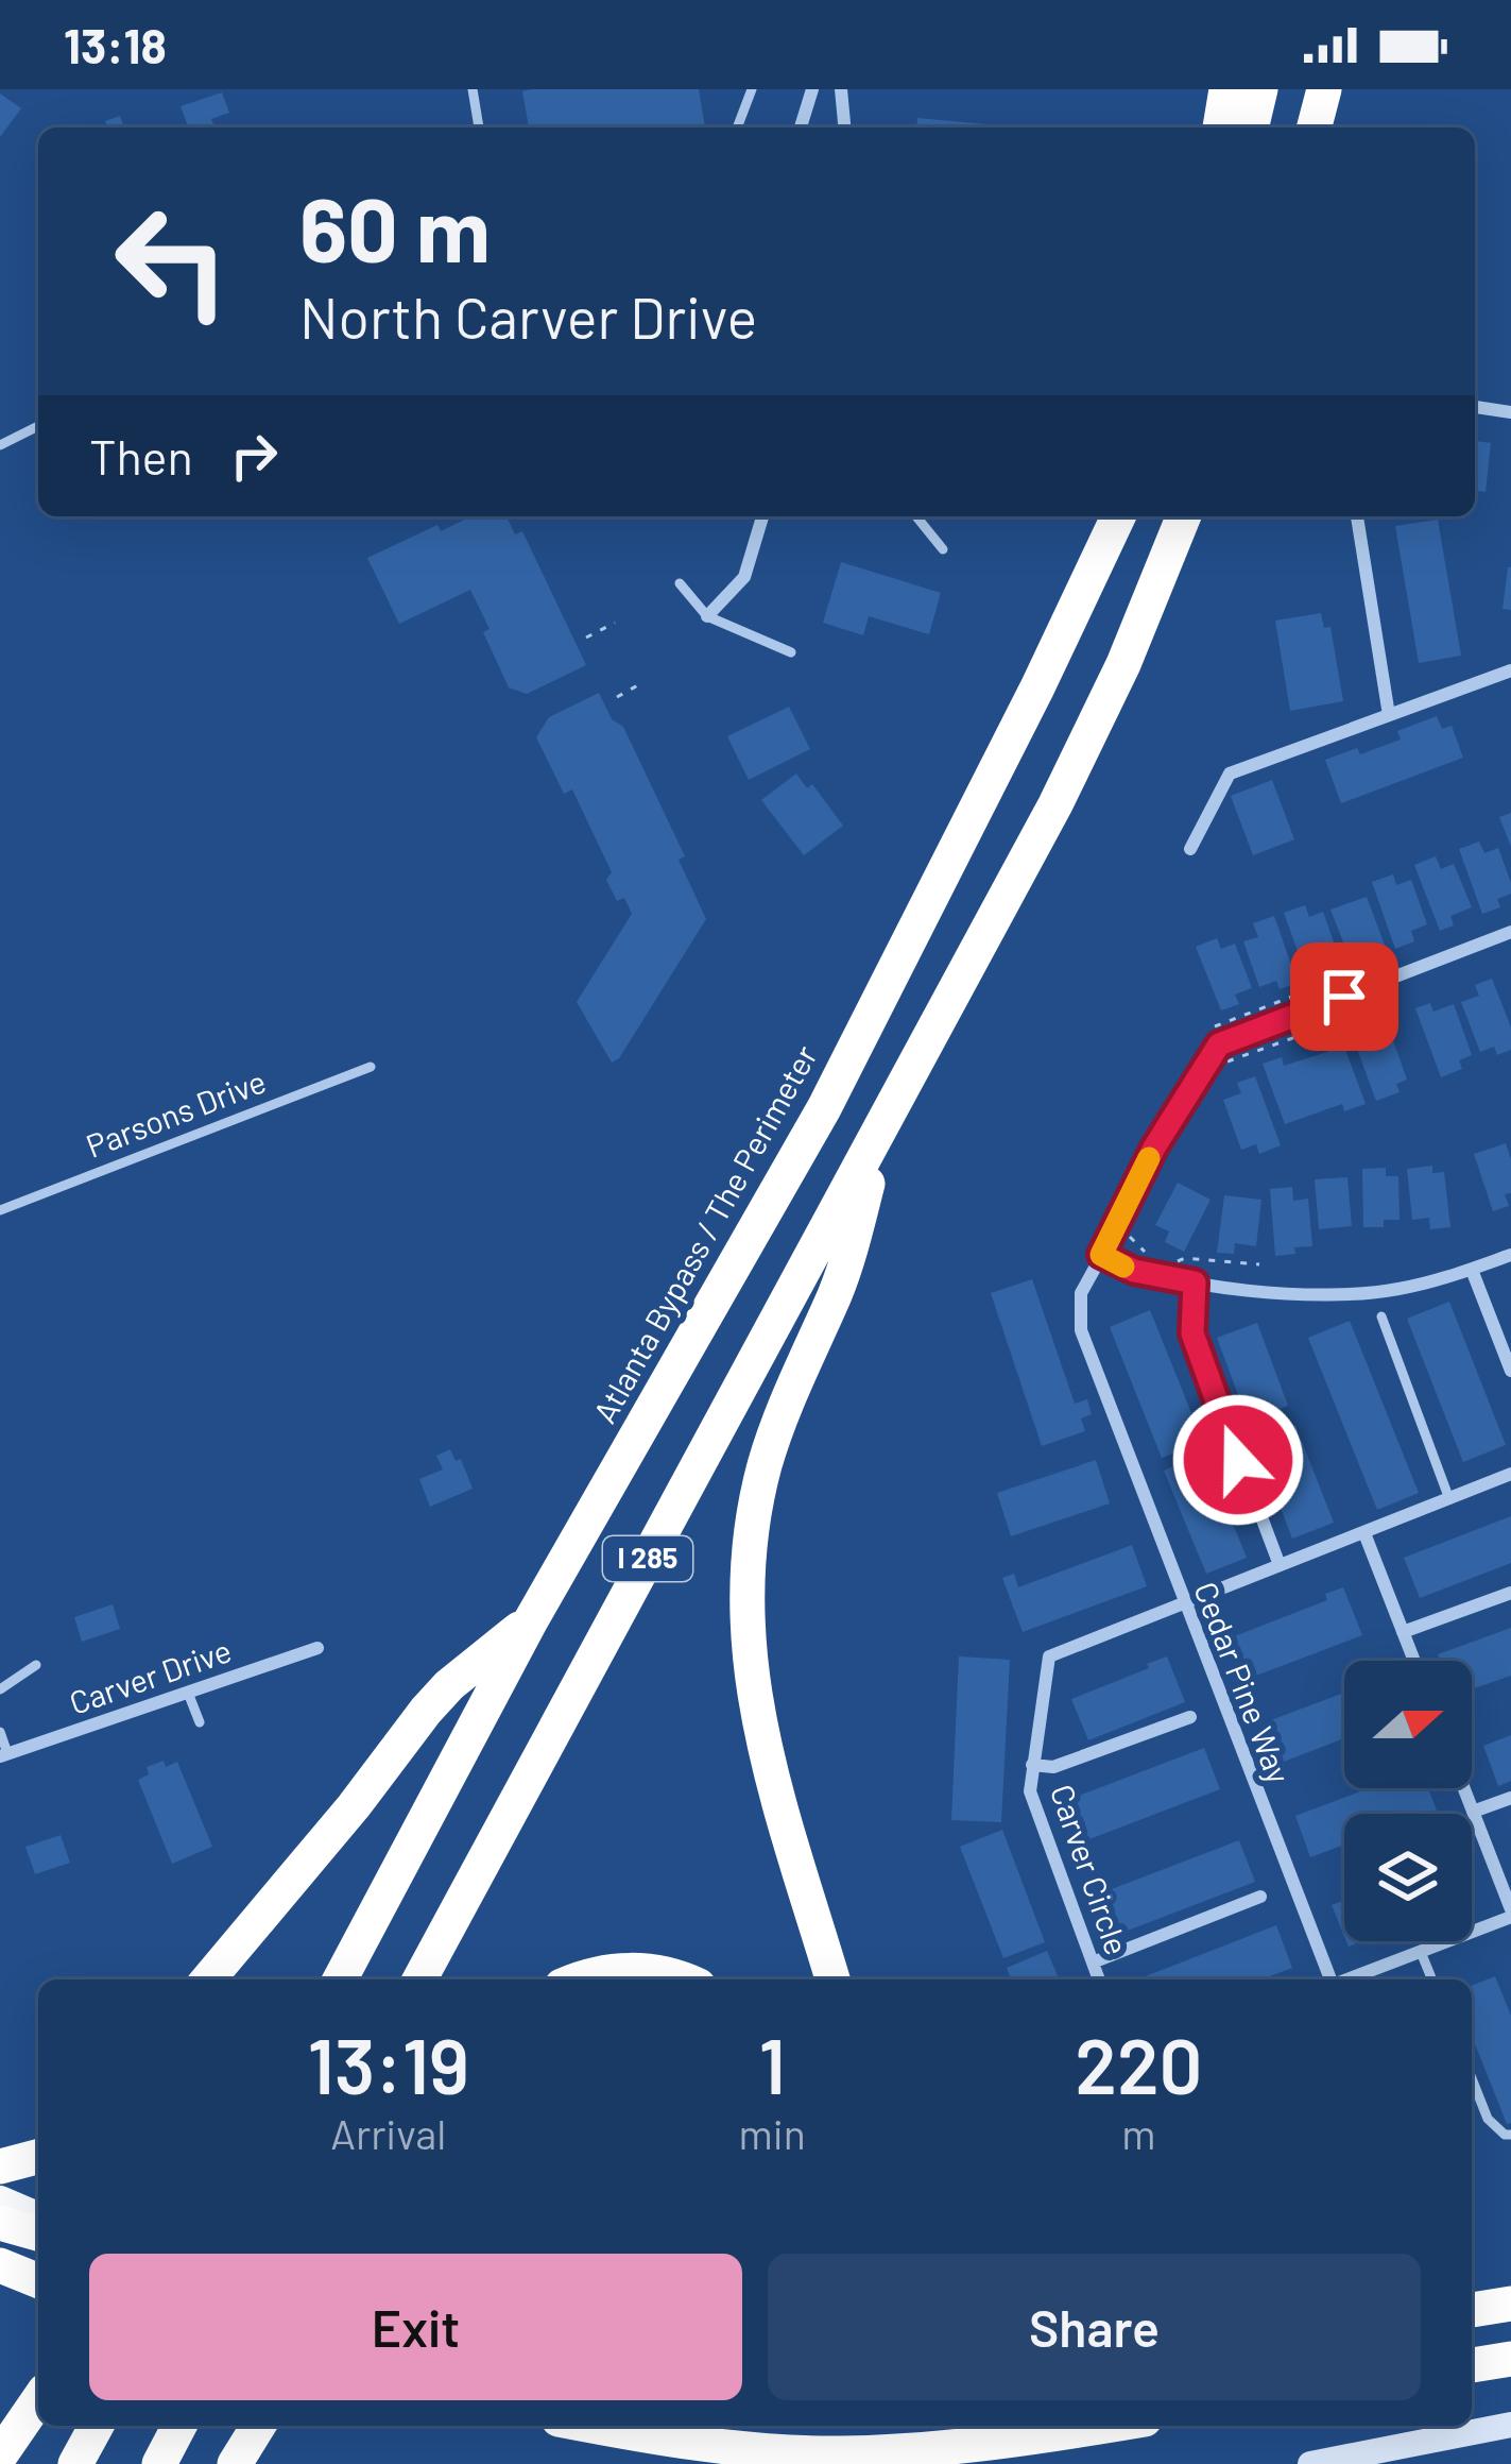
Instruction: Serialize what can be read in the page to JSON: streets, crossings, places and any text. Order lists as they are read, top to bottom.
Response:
{
  "streets": {
    "highway": ["Atlanta Bypass / The Perimeter", "I 285"],
    "street": ["Carver Drive", "Cedar Pine Way", "Carver Circle"],
    "lane": ["Parsons Drive"]
  },
  "crossings": [
    ["Cedar Pine Way", "Carver Circle"]
  ],
  "north": "right",
  "page": {
    "status": "13:18",
    "turn": ["60 m", "North Carver Drive"],
    "then": "Then",
    "eta": [
      "13:19",
      "Arrival",
      "1",
      "min",
      "220",
      "m"
    ],
    "buttons": ["Exit", "Share"]
  }
}
